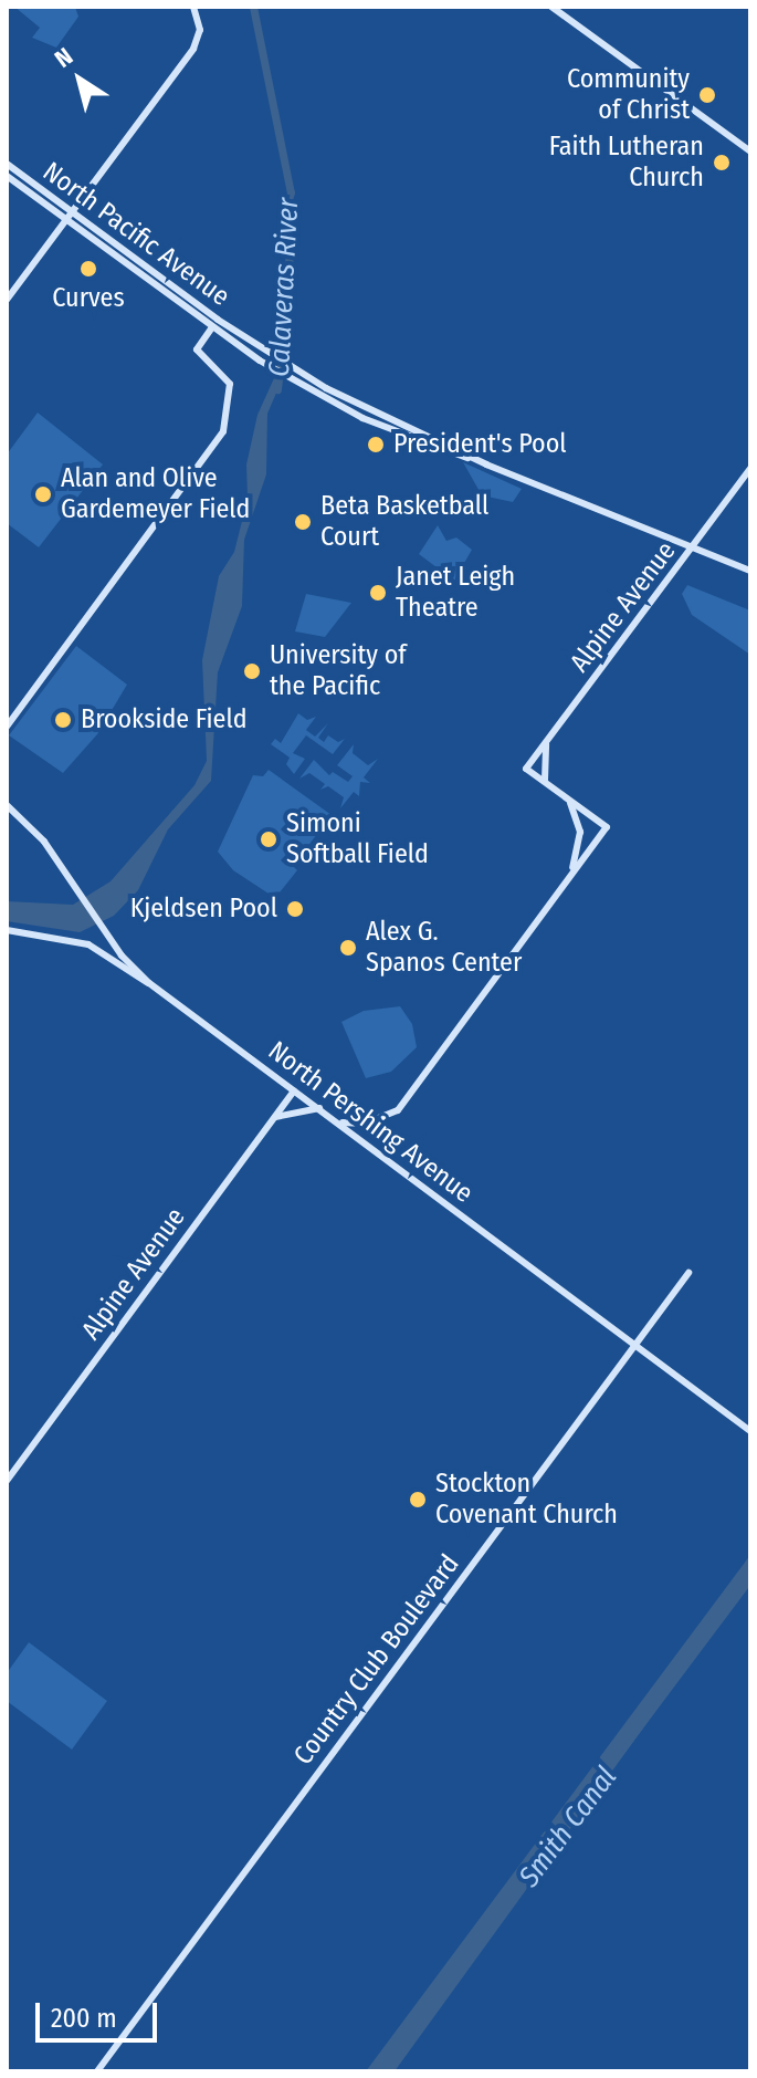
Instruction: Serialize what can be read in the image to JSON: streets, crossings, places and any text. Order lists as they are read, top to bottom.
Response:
{
  "streets": {
    "street": [
      "North Pacific Avenue",
      "Alpine Avenue",
      "North Pershing Avenue",
      "Country Club Boulevard"
    ]
  },
  "crossings": [
    ["North Pacific Avenue", "Alpine Avenue"],
    ["Alpine Avenue", "North Pershing Avenue"],
    ["North Pershing Avenue", "Country Club Boulevard"]
  ],
  "water": ["Calaveras River", "Smith Canal"],
  "places": [
    "Community of Christ",
    "Faith Lutheran Church",
    "Curves",
    "President's Pool",
    "Alan and Olive Gardemeyer Field",
    "Beta Basketball Court",
    "Janet Leigh Theatre",
    "University of the Pacific",
    "Brookside Field",
    "Simoni Softball Field",
    "Kjeldsen Pool",
    "Alex G. Spanos Center",
    "Stockton Covenant Church"
  ],
  "scale_bar": "200 m",
  "north": "top left"
}
